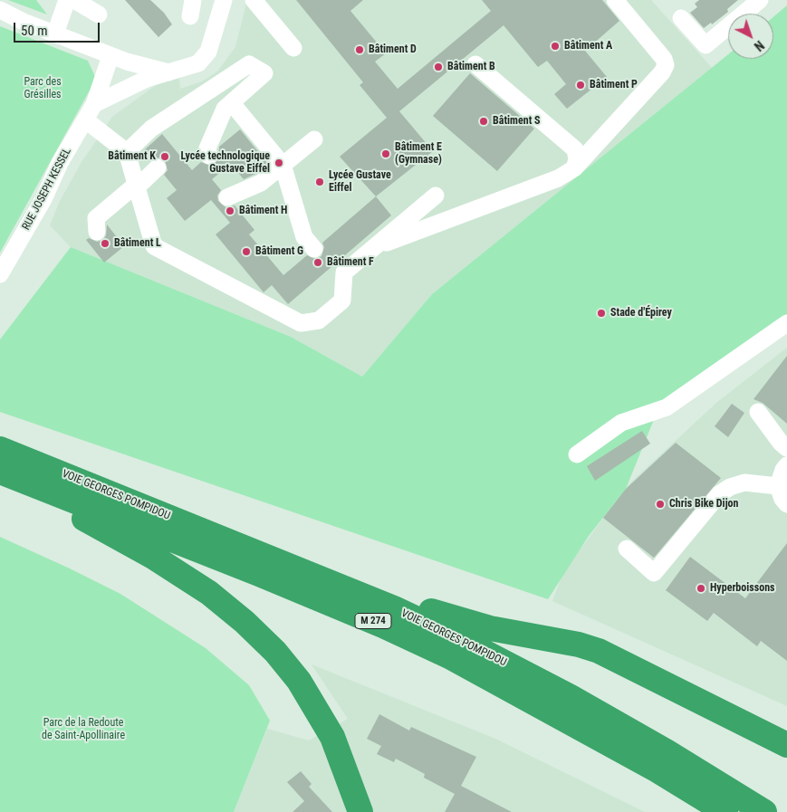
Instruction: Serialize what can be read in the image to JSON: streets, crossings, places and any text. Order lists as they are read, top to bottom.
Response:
{
  "streets": {
    "highway": ["VOIE GEORGES POMPIDOU", "M 274"],
    "street": ["RUE JOSEPH KESSEL"]
  },
  "parks": ["Parc des Grésilles", "Parc de la Redoute de Saint-Apollinaire"],
  "places": [
    "Bâtiment A",
    "Bâtiment D",
    "Bâtiment B",
    "Bâtiment P",
    "Bâtiment S",
    "Bâtiment E (Gymnase)",
    "Bâtiment K",
    "Lycée technologique Gustave Eiffel",
    "Lycée Gustave Eiffel",
    "Bâtiment H",
    "Bâtiment L",
    "Bâtiment G",
    "Bâtiment F",
    "Stade d'Épirey",
    "Chris Bike Dijon",
    "Hyperboissons"
  ],
  "scale_bar": "50 m",
  "north": "bottom right"
}
